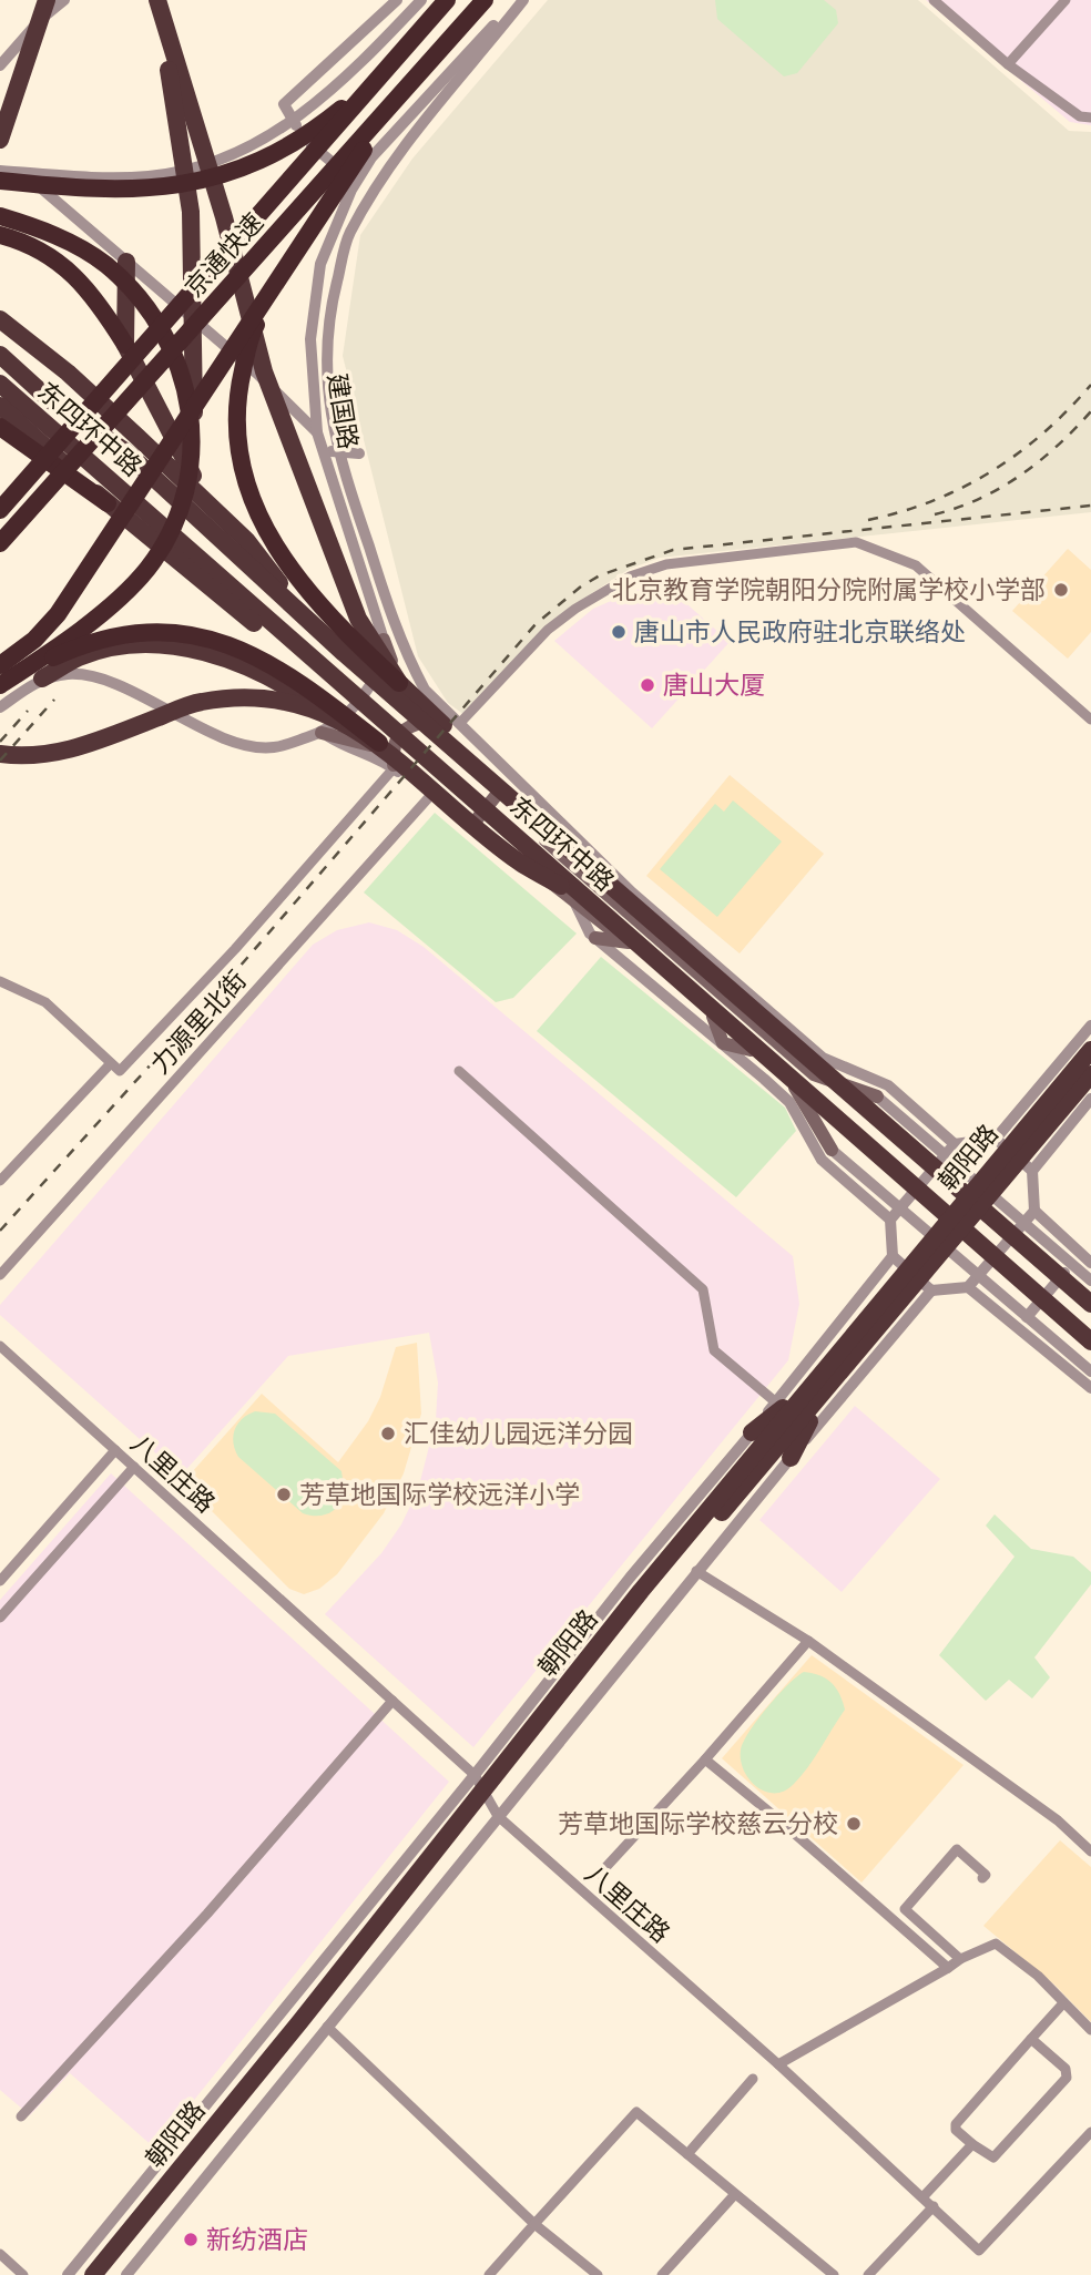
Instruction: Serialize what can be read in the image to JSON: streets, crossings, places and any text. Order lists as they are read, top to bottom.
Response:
{
  "streets": {
    "highway": ["京通快速", "东四环中路", "朝阳路"],
    "street": ["建国路", "力源里北街", "八里庄路"]
  },
  "crossings": [
    ["建国路", "东四环中路"],
    ["东四环中路", "力源里北街"],
    ["东四环中路", "朝阳路"],
    ["朝阳路", "八里庄路"]
  ],
  "places": [
    "北京教育学院朝阳分院附属学校小学部",
    "唐山市人民政府驻北京联络处",
    "唐山大厦",
    "汇佳幼儿园远洋分园",
    "芳草地国际学校远洋小学",
    "芳草地国际学校慈云分校",
    "新纺酒店"
  ]
}
